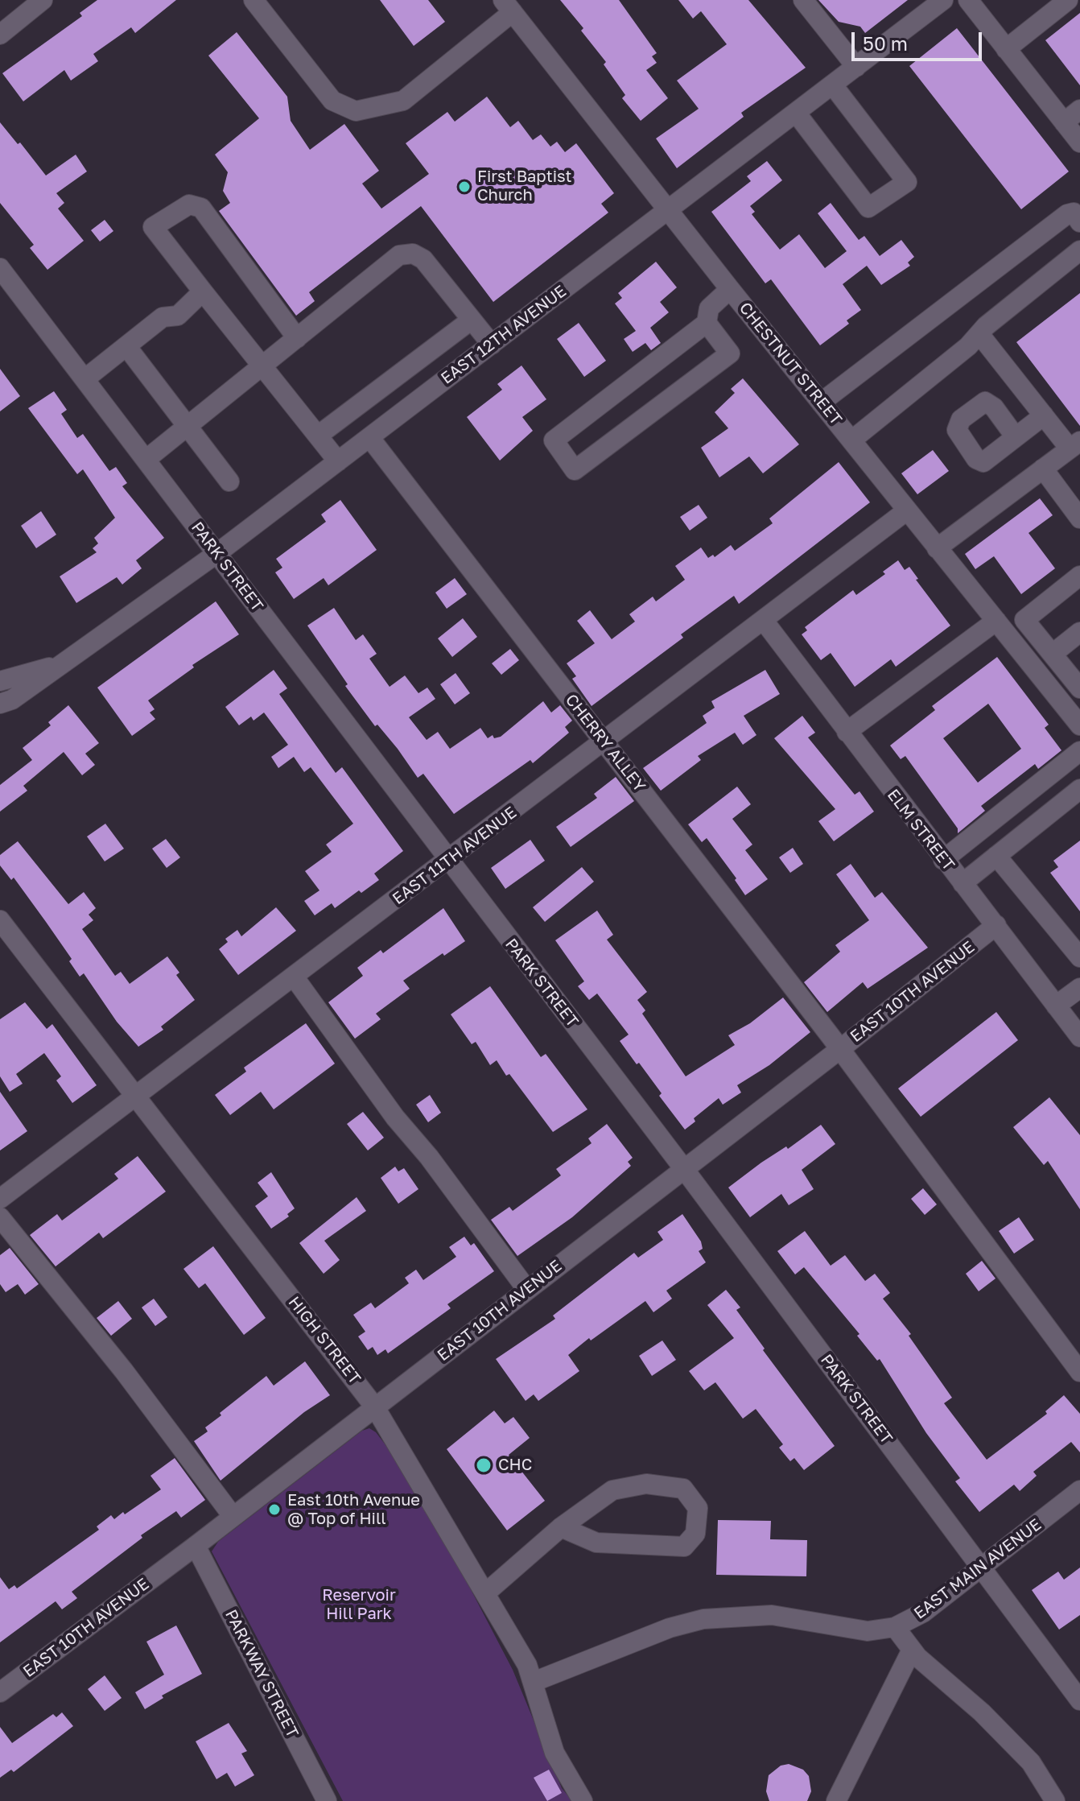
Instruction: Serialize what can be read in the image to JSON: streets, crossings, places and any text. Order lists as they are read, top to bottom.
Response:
{
  "streets": {
    "street": [
      "EAST 12TH AVENUE",
      "CHESTNUT STREET",
      "PARK STREET",
      "CHERRY ALLEY",
      "ELM STREET",
      "EAST 11TH AVENUE",
      "EAST 10TH AVENUE",
      "HIGH STREET",
      "EAST MAIN AVENUE",
      "PARKWAY STREET"
    ]
  },
  "crossings": [
    ["EAST 12TH AVENUE", "CHESTNUT STREET"],
    ["EAST 12TH AVENUE", "PARK STREET"],
    ["EAST 12TH AVENUE", "CHERRY ALLEY"],
    ["CHESTNUT STREET", "EAST 11TH AVENUE"],
    ["PARK STREET", "EAST 11TH AVENUE"],
    ["PARK STREET", "EAST 10TH AVENUE"],
    ["PARK STREET", "EAST MAIN AVENUE"],
    ["CHERRY ALLEY", "EAST 11TH AVENUE"],
    ["CHERRY ALLEY", "EAST 10TH AVENUE"],
    ["ELM STREET", "EAST 11TH AVENUE"],
    ["ELM STREET", "EAST 10TH AVENUE"],
    ["EAST 11TH AVENUE", "HIGH STREET"],
    ["EAST 10TH AVENUE", "HIGH STREET"],
    ["EAST 10TH AVENUE", "PARKWAY STREET"],
    ["HIGH STREET", "EAST MAIN AVENUE"]
  ],
  "parks": ["Reservoir Hill Park"],
  "places": ["First Baptist Church", "CHC", "East 10th Avenue @ Top of Hill"],
  "scale_bar": "50 m"
}
